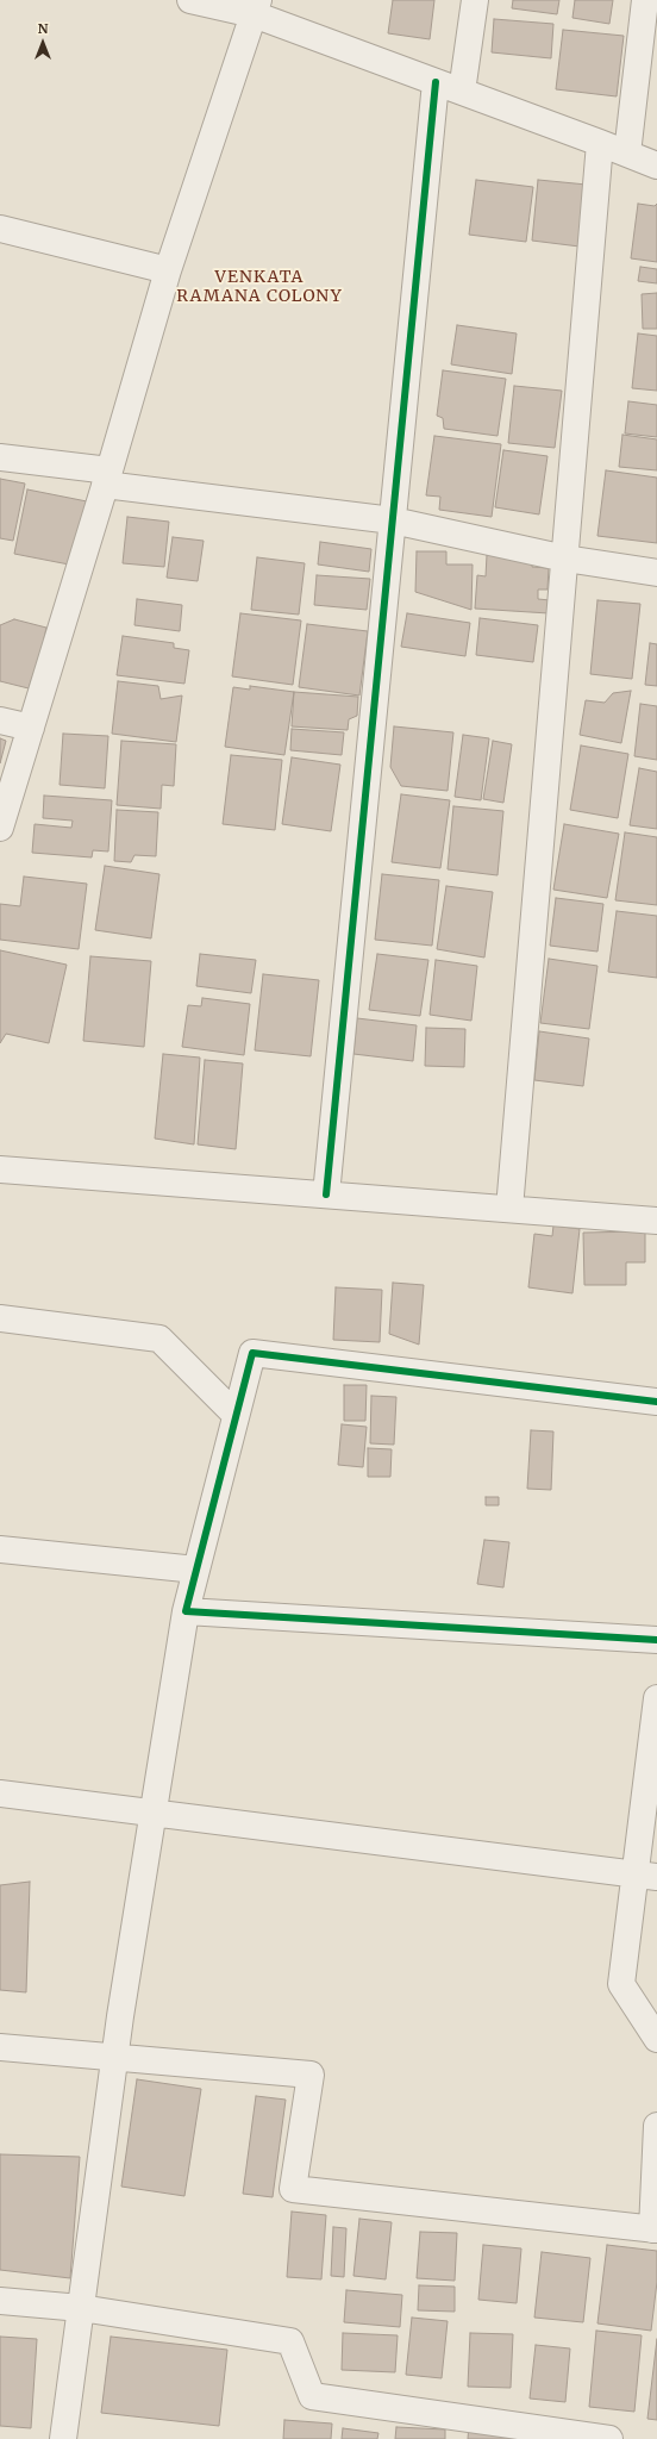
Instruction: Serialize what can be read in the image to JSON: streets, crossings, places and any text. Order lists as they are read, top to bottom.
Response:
{
  "districts": ["VENKATA RAMANA COLONY"],
  "north": "top"
}
